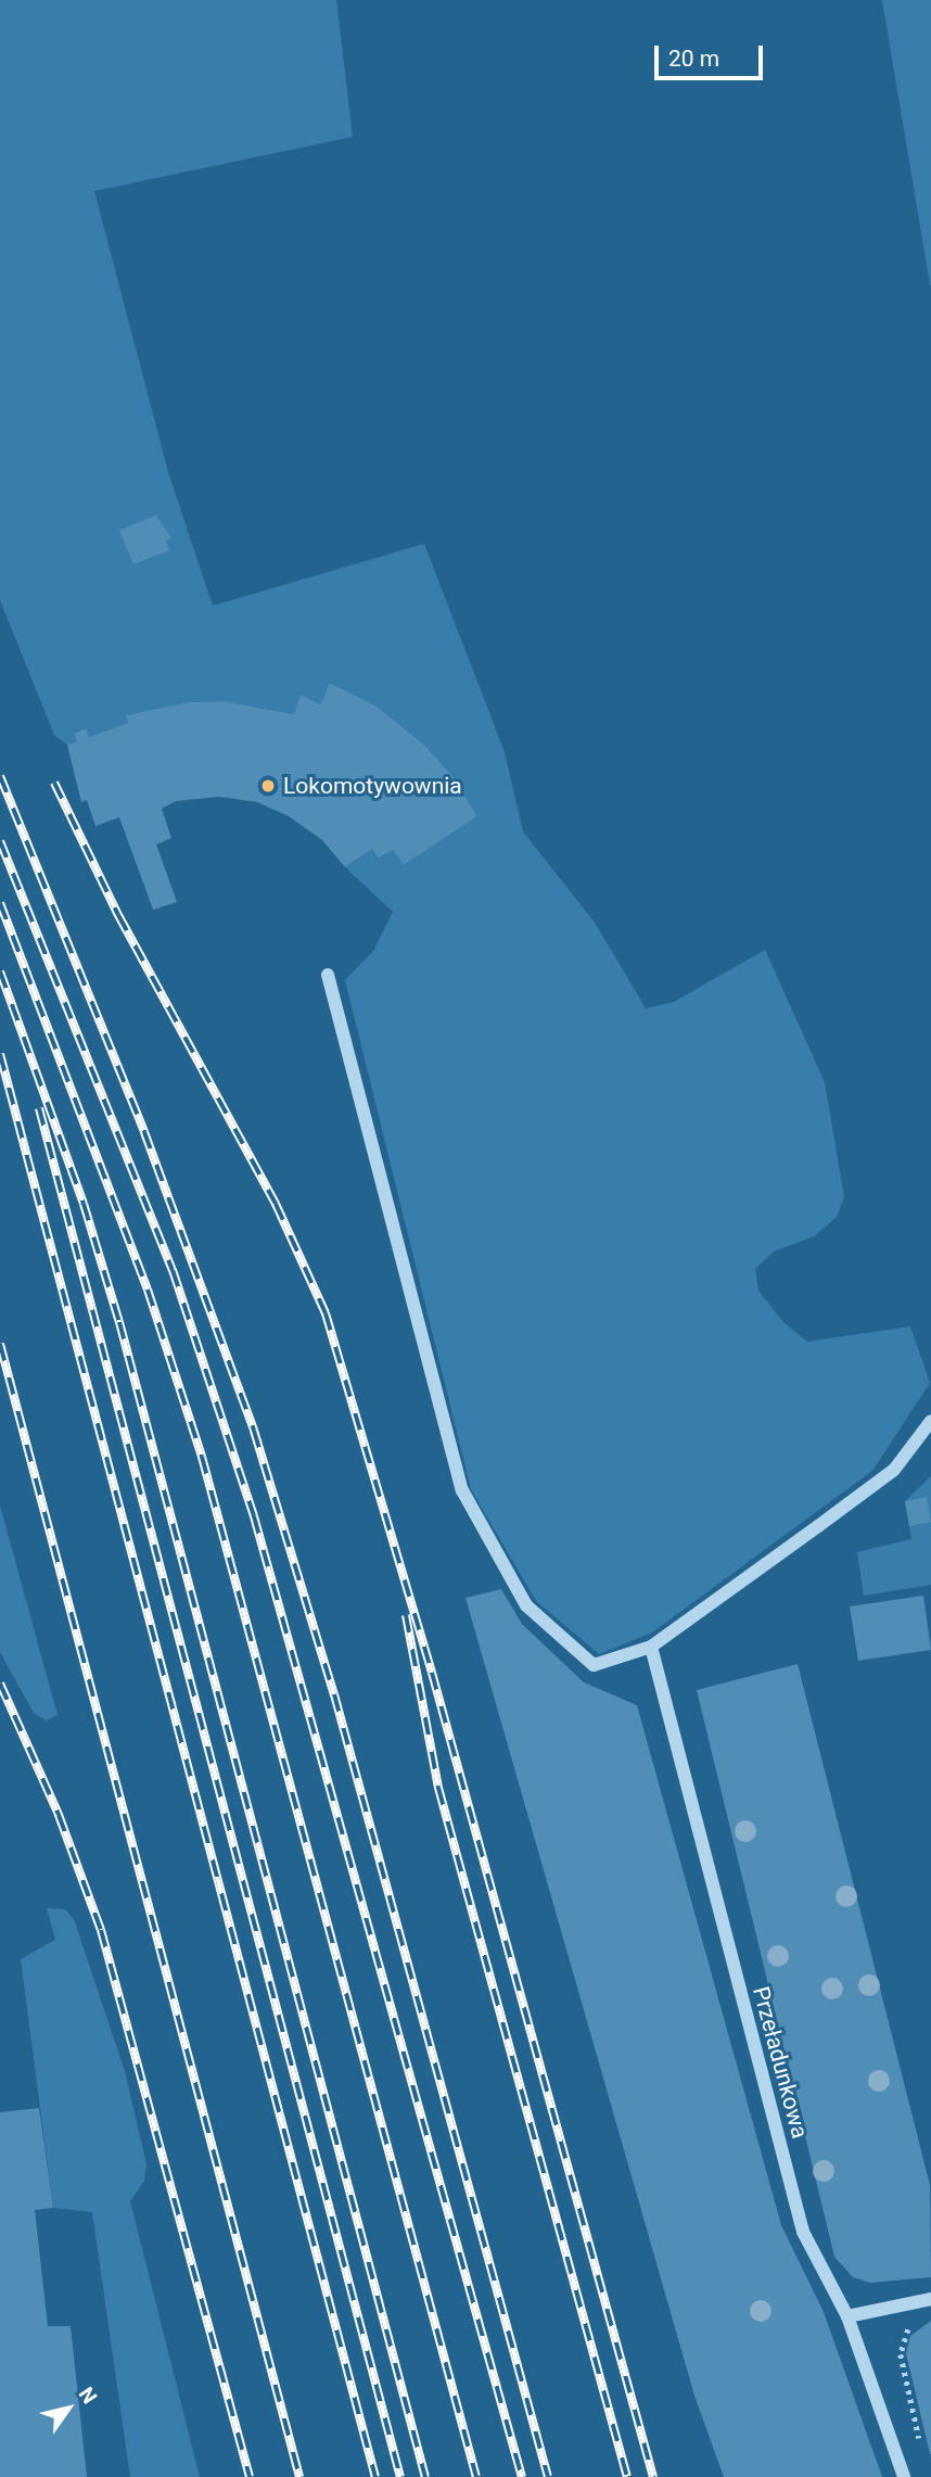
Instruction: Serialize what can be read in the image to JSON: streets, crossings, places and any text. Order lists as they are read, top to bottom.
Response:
{
  "streets": {
    "street": ["Przeładunkowa"]
  },
  "places": ["Lokomotywownia"],
  "scale_bar": "20 m",
  "north": "top right"
}
